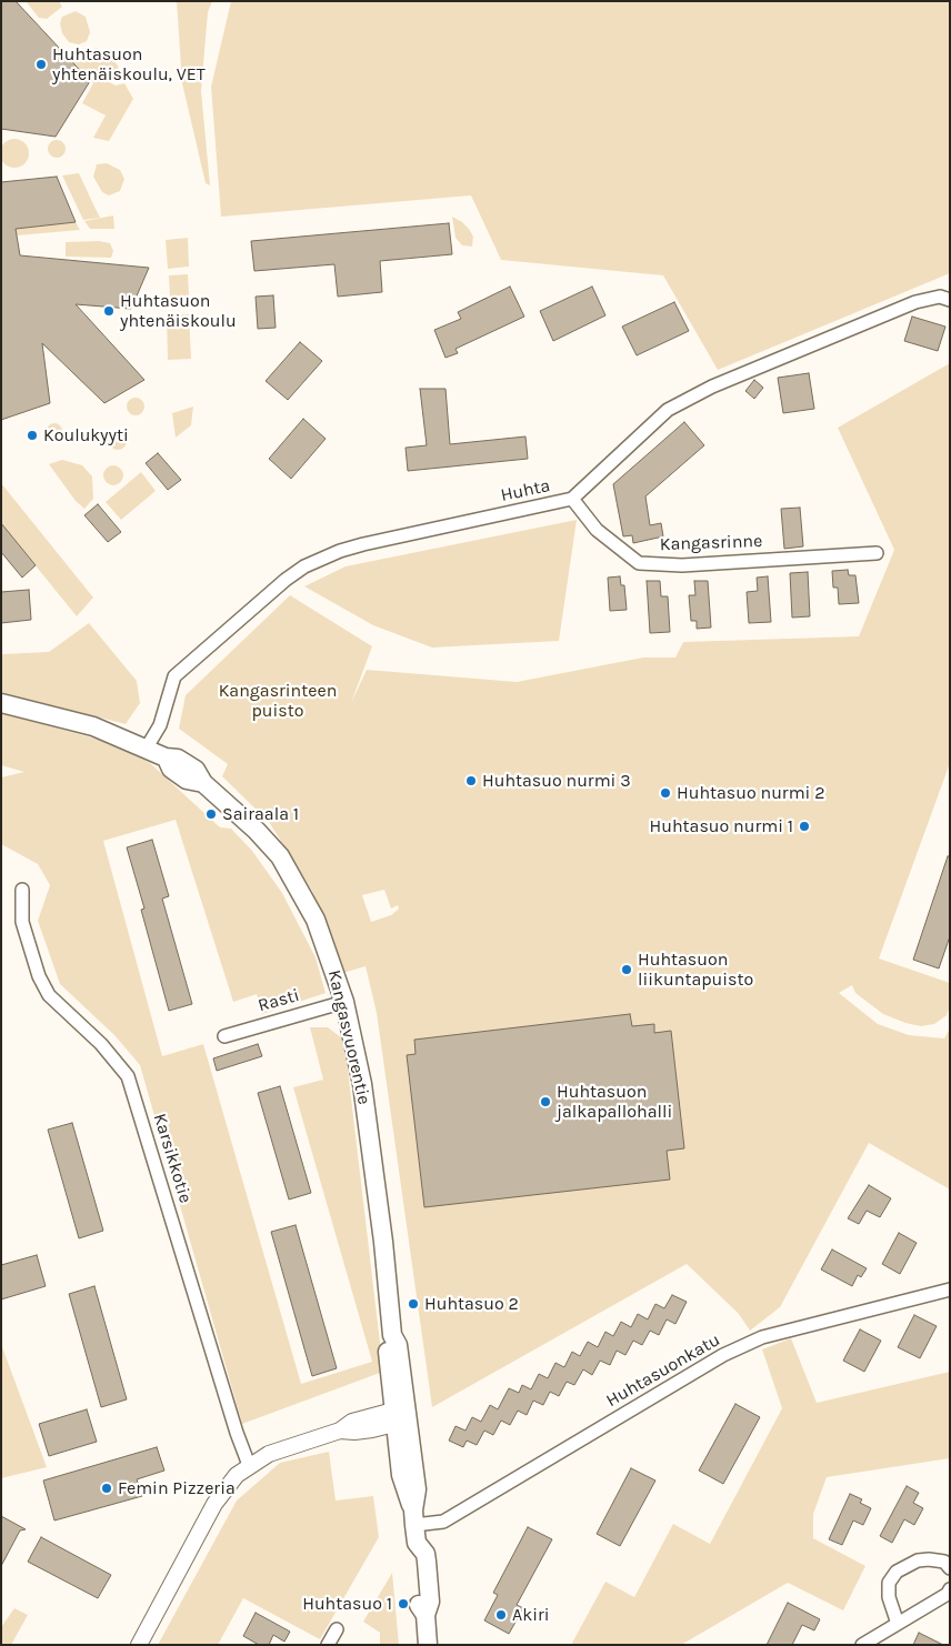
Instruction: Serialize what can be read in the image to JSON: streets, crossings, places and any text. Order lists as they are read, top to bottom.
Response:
{
  "streets": {
    "main road": ["Kangasvuorentie"],
    "street": [
      "Huhta",
      "Kangasrinne",
      "Rasti",
      "Karsikkotie",
      "Huhtasuonkatu"
    ]
  },
  "crossings": [
    ["Huhta", "Kangasrinne"],
    ["Huhta", "Kangasvuorentie"],
    ["Rasti", "Kangasvuorentie"],
    ["Kangasvuorentie", "Huhtasuonkatu"]
  ],
  "parks": ["Kangasrinteen puisto"],
  "places": [
    "Huhtasuon yhtenäiskoulu, VET",
    "Huhtasuon yhtenäiskoulu",
    "Koulukyyti",
    "Huhtasuo nurmi 3",
    "Huhtasuo nurmi 2",
    "Sairaala 1",
    "Huhtasuo nurmi 1",
    "Huhtasuon liikuntapuisto",
    "Huhtasuon jalkapallohalli",
    "Huhtasuo 2",
    "Femin Pizzeria",
    "Huhtasuo 1",
    "Akiri"
  ]
}
